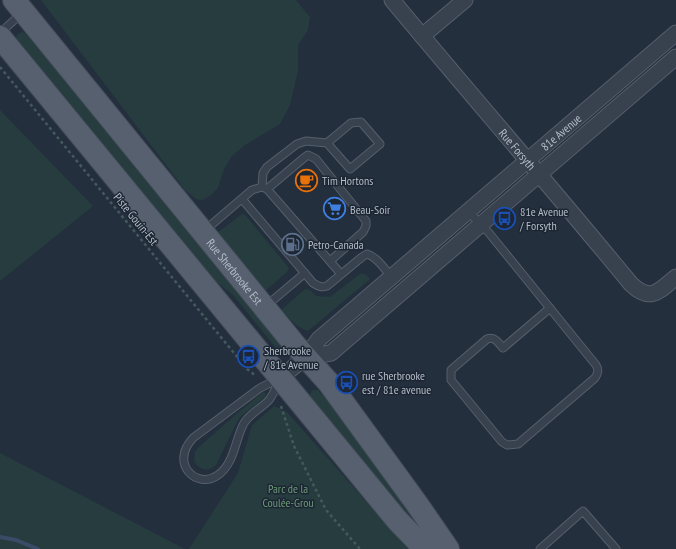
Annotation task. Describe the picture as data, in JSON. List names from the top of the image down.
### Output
{
  "streets": {
    "main road": ["Rue Sherbrooke Est"],
    "street": ["81e Avenue", "Rue Forsyth"],
    "path": ["Piste Gouin-Est"]
  },
  "crossings": [
    ["81e Avenue", "Rue Forsyth"],
    ["81e Avenue", "Piste Gouin-Est"],
    ["81e Avenue", "Rue Sherbrooke Est"]
  ],
  "parks": ["Parc de la Coulée-Grou"],
  "places": {
    "cafe": ["Tim Hortons"],
    "supermarket": ["Beau-Soir"],
    "bus stop": ["81e Avenue / Forsyth", "Sherbrooke / 81e Avenue", "rue Sherbrooke est / 81e avenue"],
    "fuel station": ["Petro-Canada"]
  }
}
